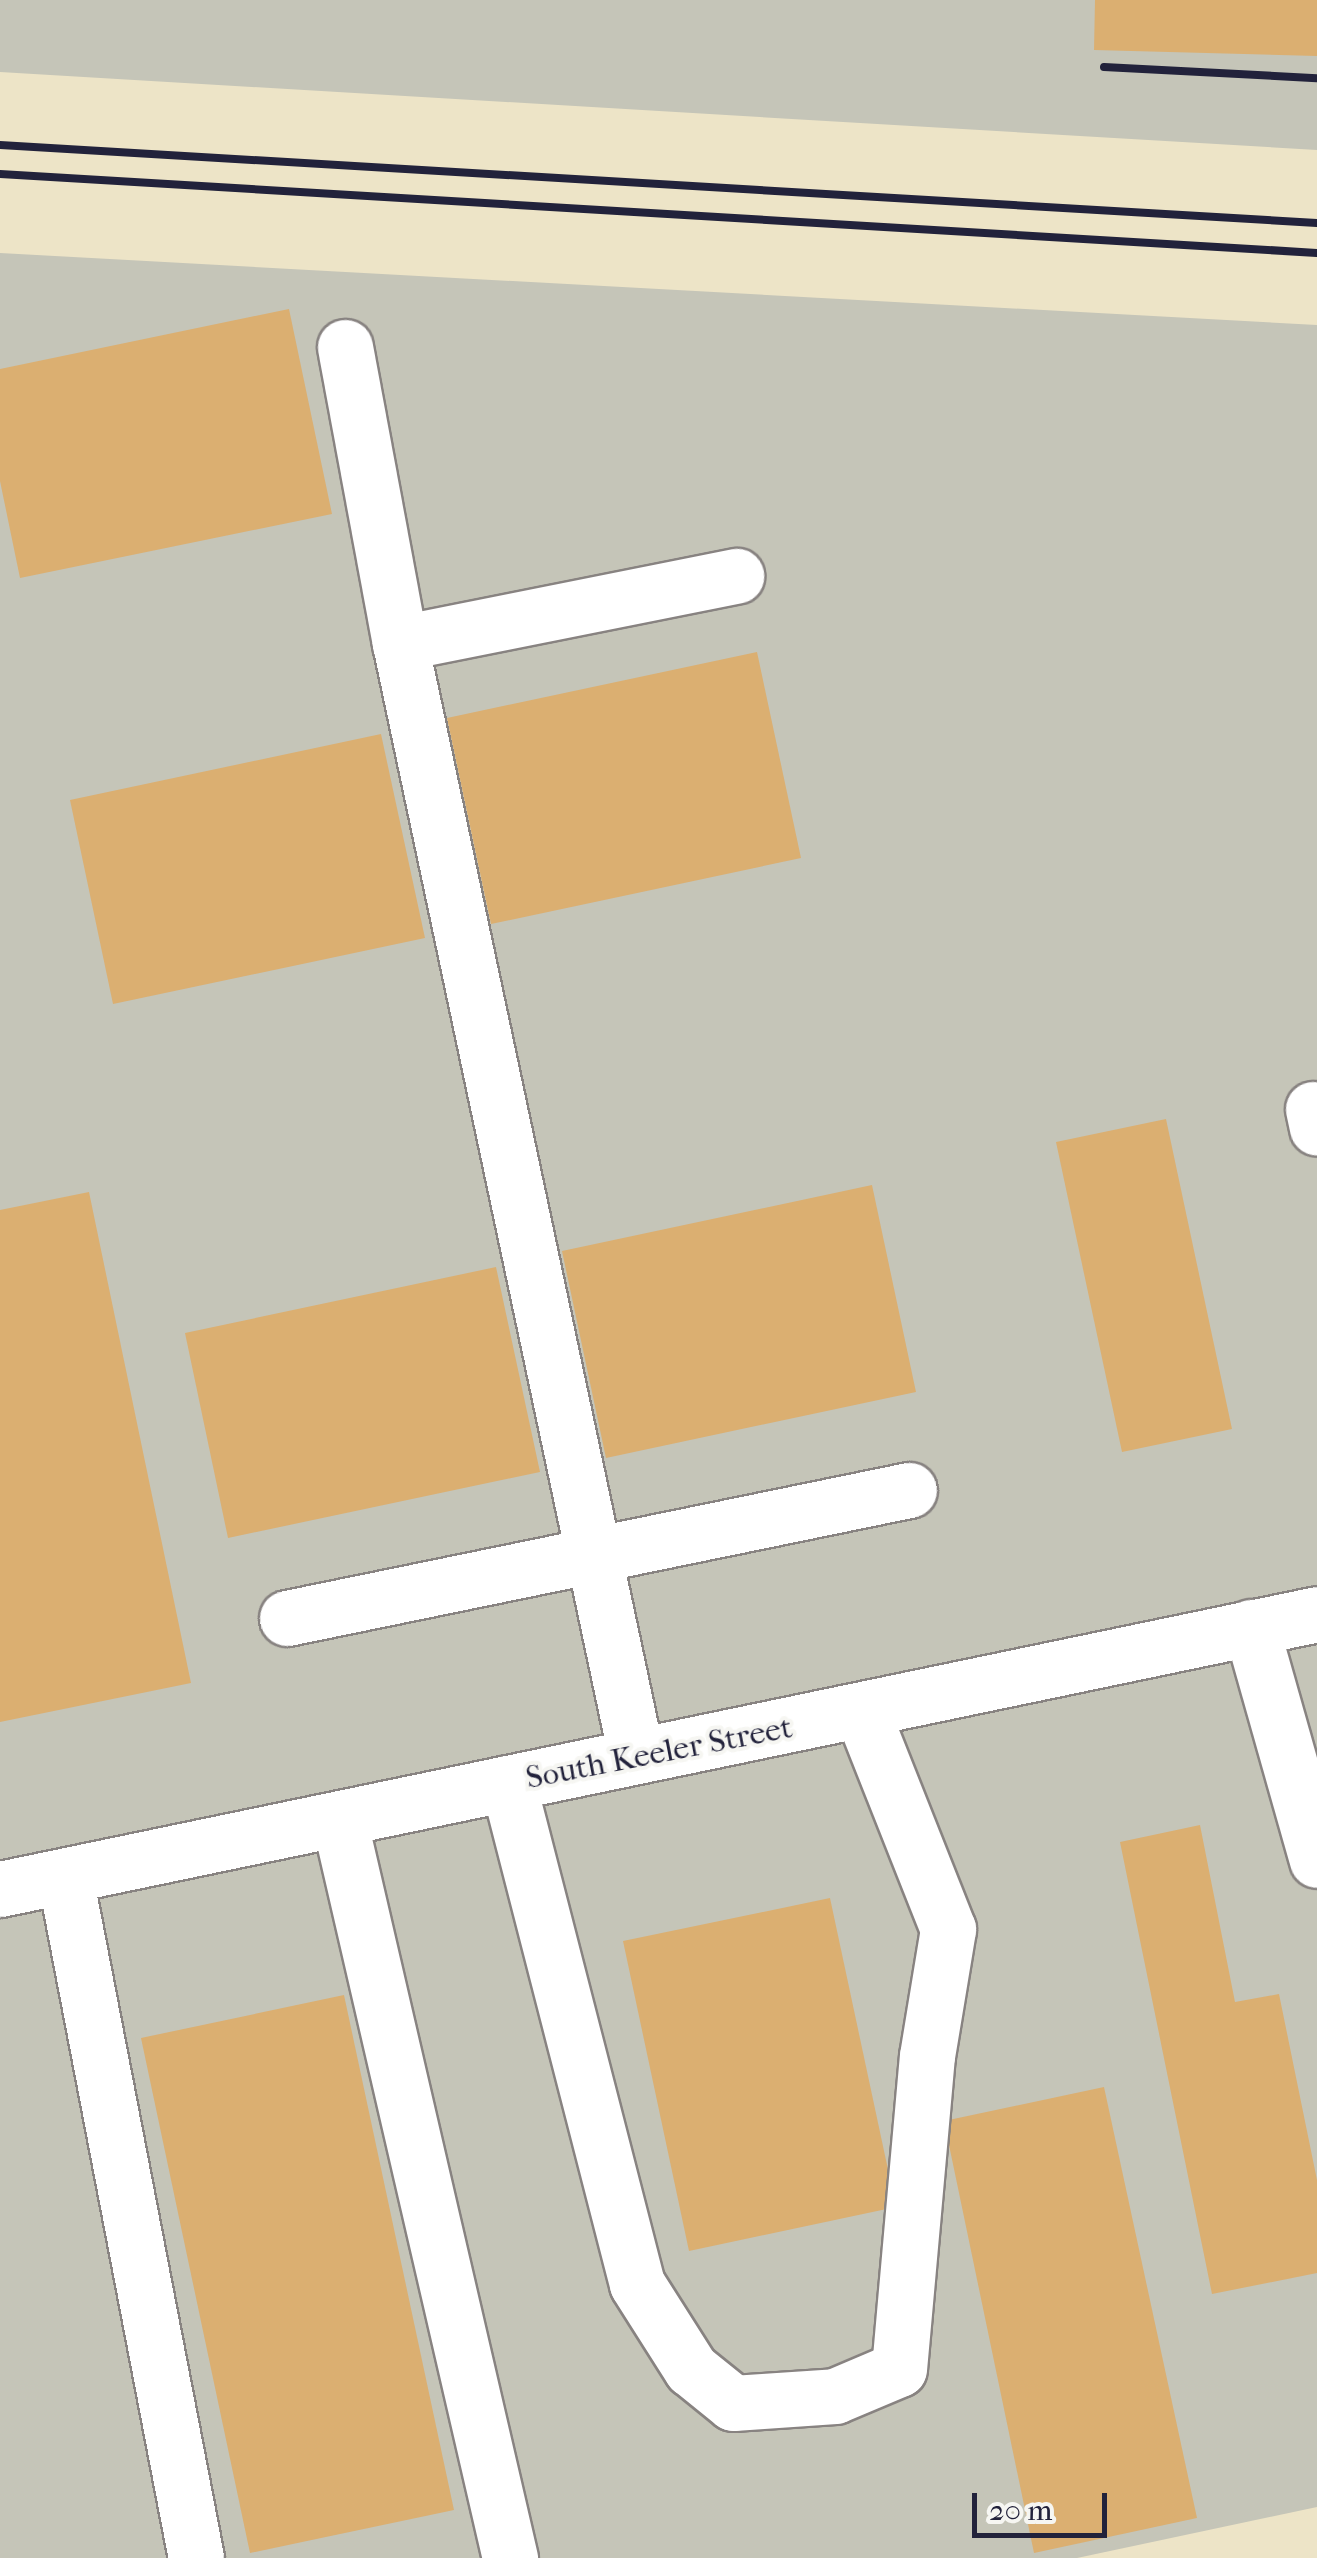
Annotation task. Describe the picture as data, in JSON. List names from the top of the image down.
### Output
{
  "streets": {
    "street": ["South Keeler Street"]
  },
  "scale_bar": "20 m"
}
